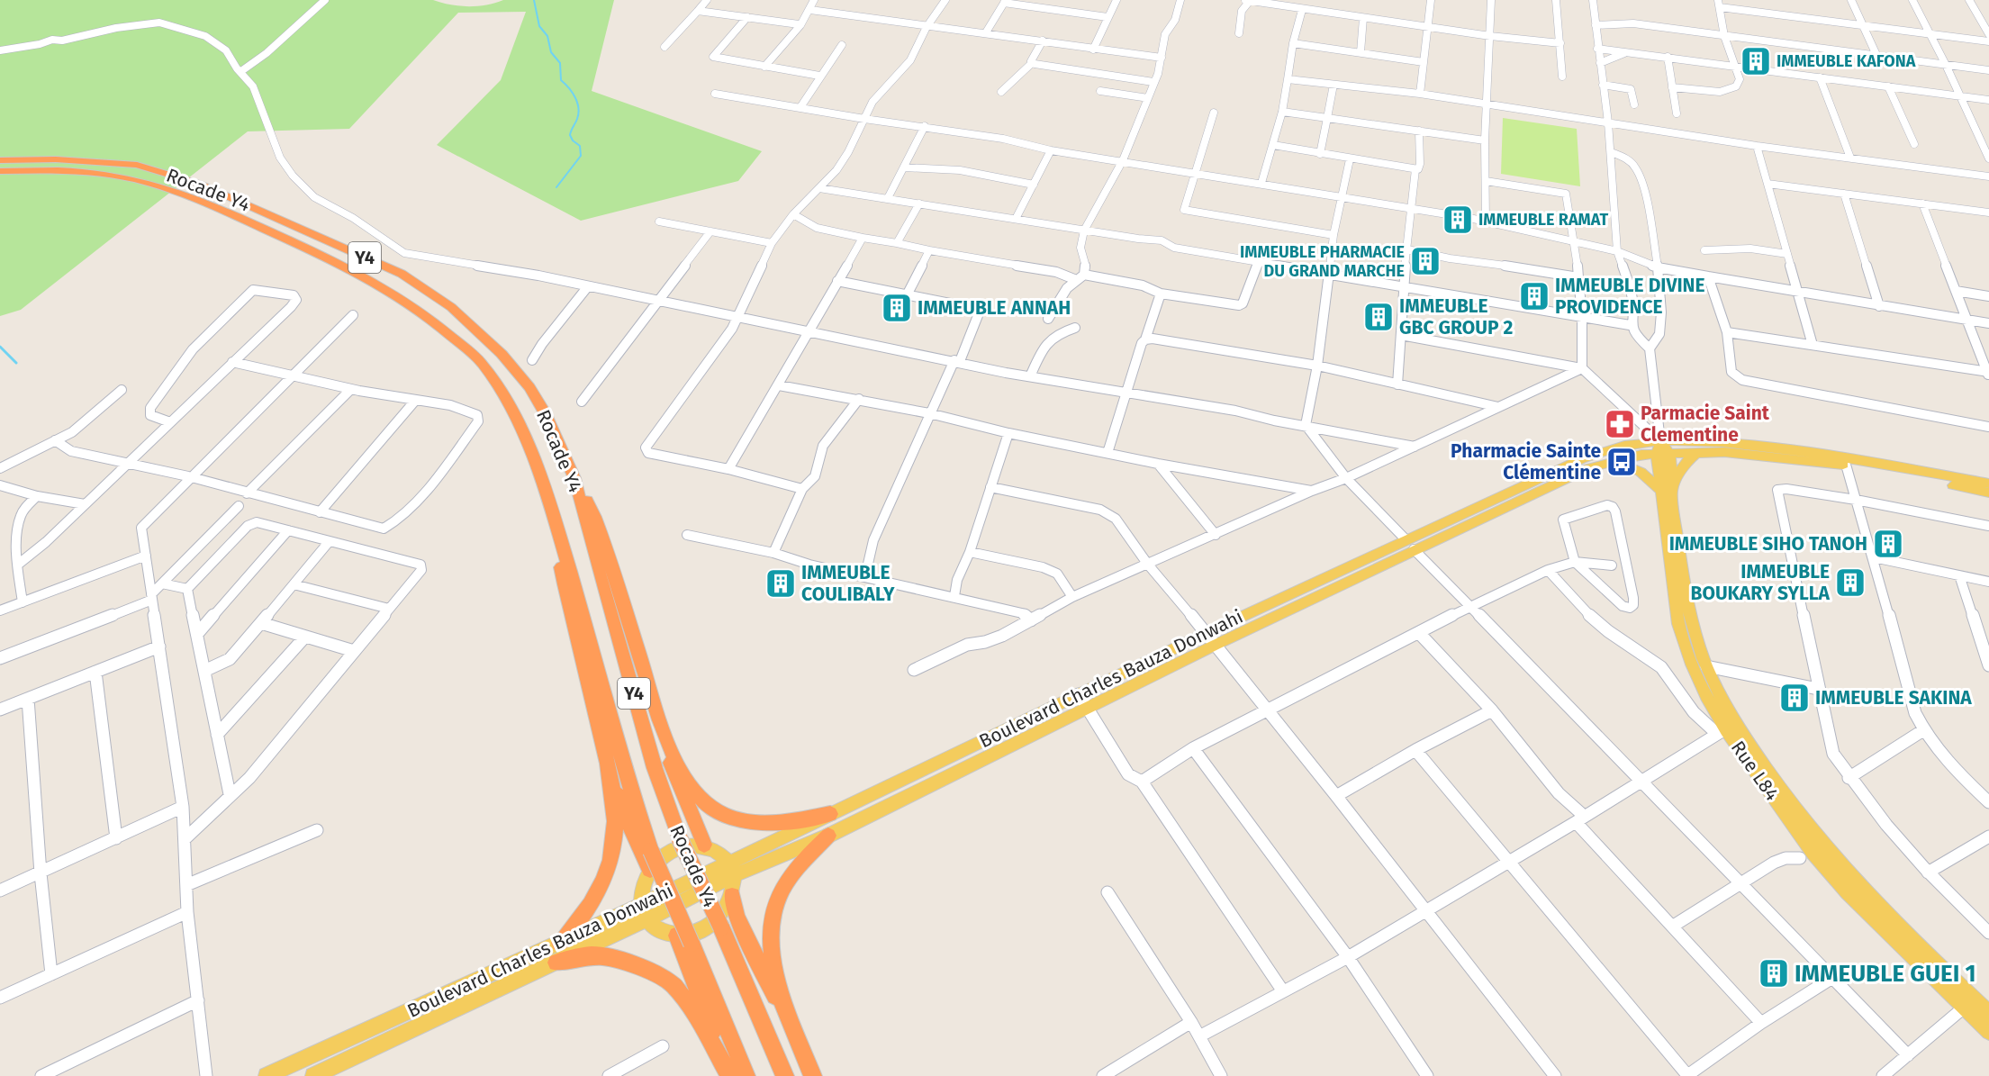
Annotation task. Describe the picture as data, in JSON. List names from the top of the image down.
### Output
{
  "streets": {
    "highway": ["Rocade Y4", "Y4"],
    "main road": ["Boulevard Charles Bauza Donwahi", "Rue L84"]
  },
  "crossings": [
    ["Boulevard Charles Bauza Donwahi", "Rue L84"]
  ],
  "places": {
    "building": [
      "IMMEUBLE KAFONA",
      "IMMEUBLE RAMAT",
      "IMMEUBLE PHARMACIE DU GRAND MARCHE",
      "IMMEUBLE DIVINE PROVIDENCE",
      "IMMEUBLE ANNAH",
      "IMMEUBLE GBC GROUP 2",
      "IMMEUBLE SIHO TANOH",
      "IMMEUBLE BOUKARY SYLLA",
      "IMMEUBLE COULIBALY",
      "IMMEUBLE SAKINA",
      "IMMEUBLE GUEI 1"
    ],
    "pharmacy": ["Parmacie Saint Clementine"],
    "bus stop": ["Pharmacie Sainte Clémentine"]
  }
}
